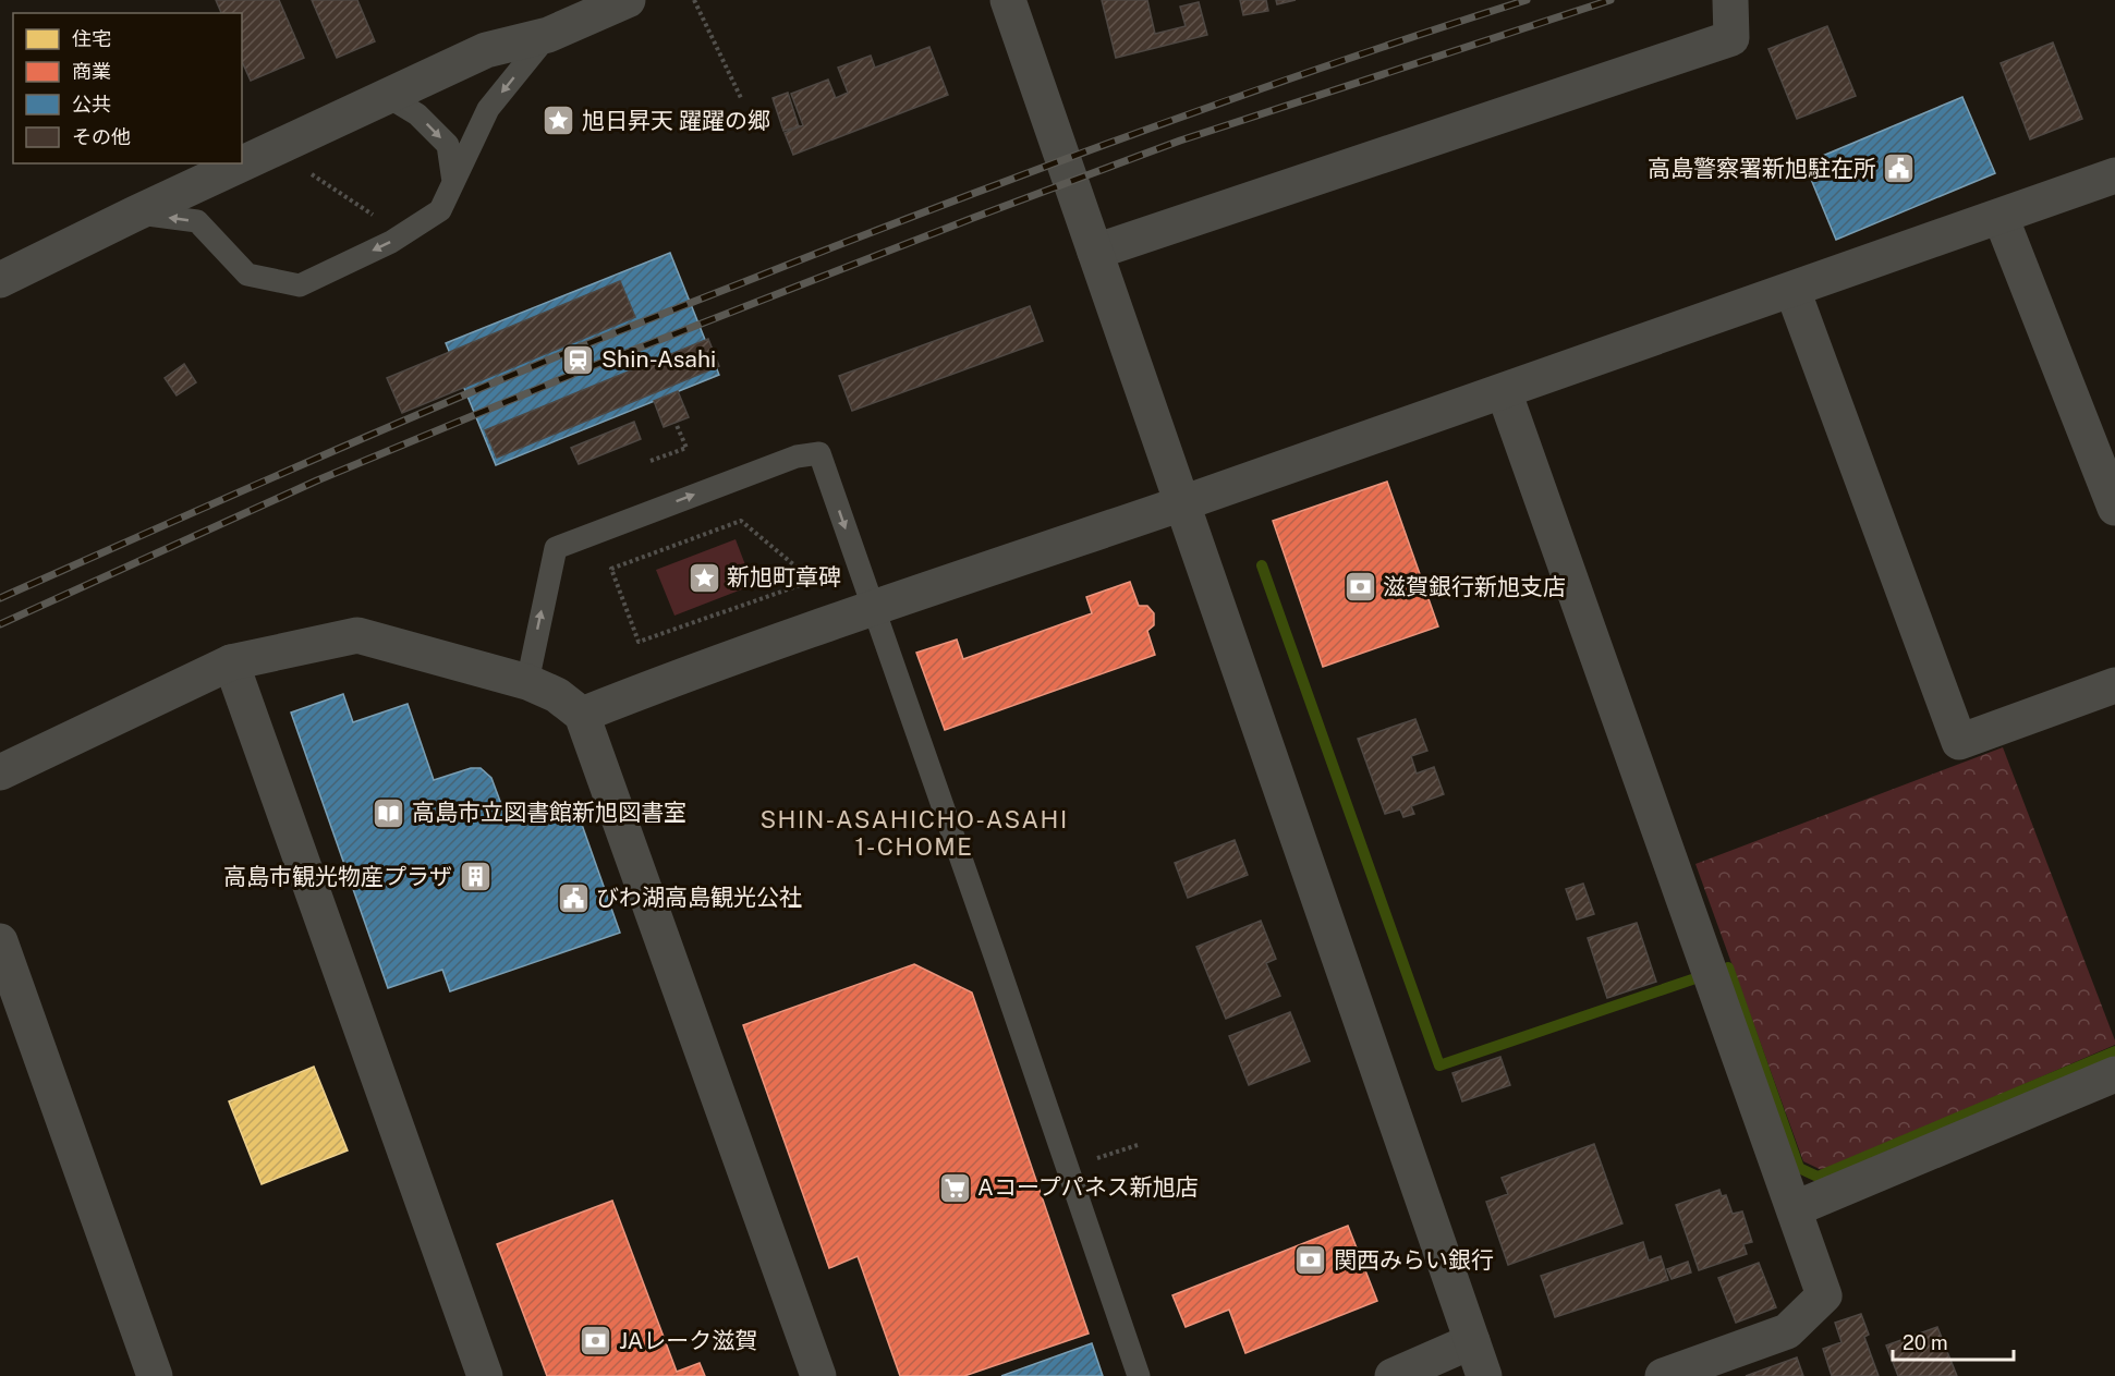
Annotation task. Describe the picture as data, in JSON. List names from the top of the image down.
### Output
{
  "districts": ["SHIN-ASAHICHO-ASAHI 1-CHOME"],
  "places": {
    "place": ["旭日昇天 躍躍の郷", "新旭町章碑"],
    "public building": ["高島警察署新旭駐在所", "びわ湖高島観光公社"],
    "station": ["Shin-Asahi"],
    "bank": ["滋賀銀行新旭支店", "関西みらい銀行", "JAレーク滋賀"],
    "library": ["高島市立図書館新旭図書室"],
    "building": ["高島市観光物産プラザ"],
    "supermarket": ["Aコープパネス新旭店"]
  },
  "legend": [
    "住宅",
    "商業",
    "公共",
    "その他"
  ],
  "scale_bar": "20 m"
}
